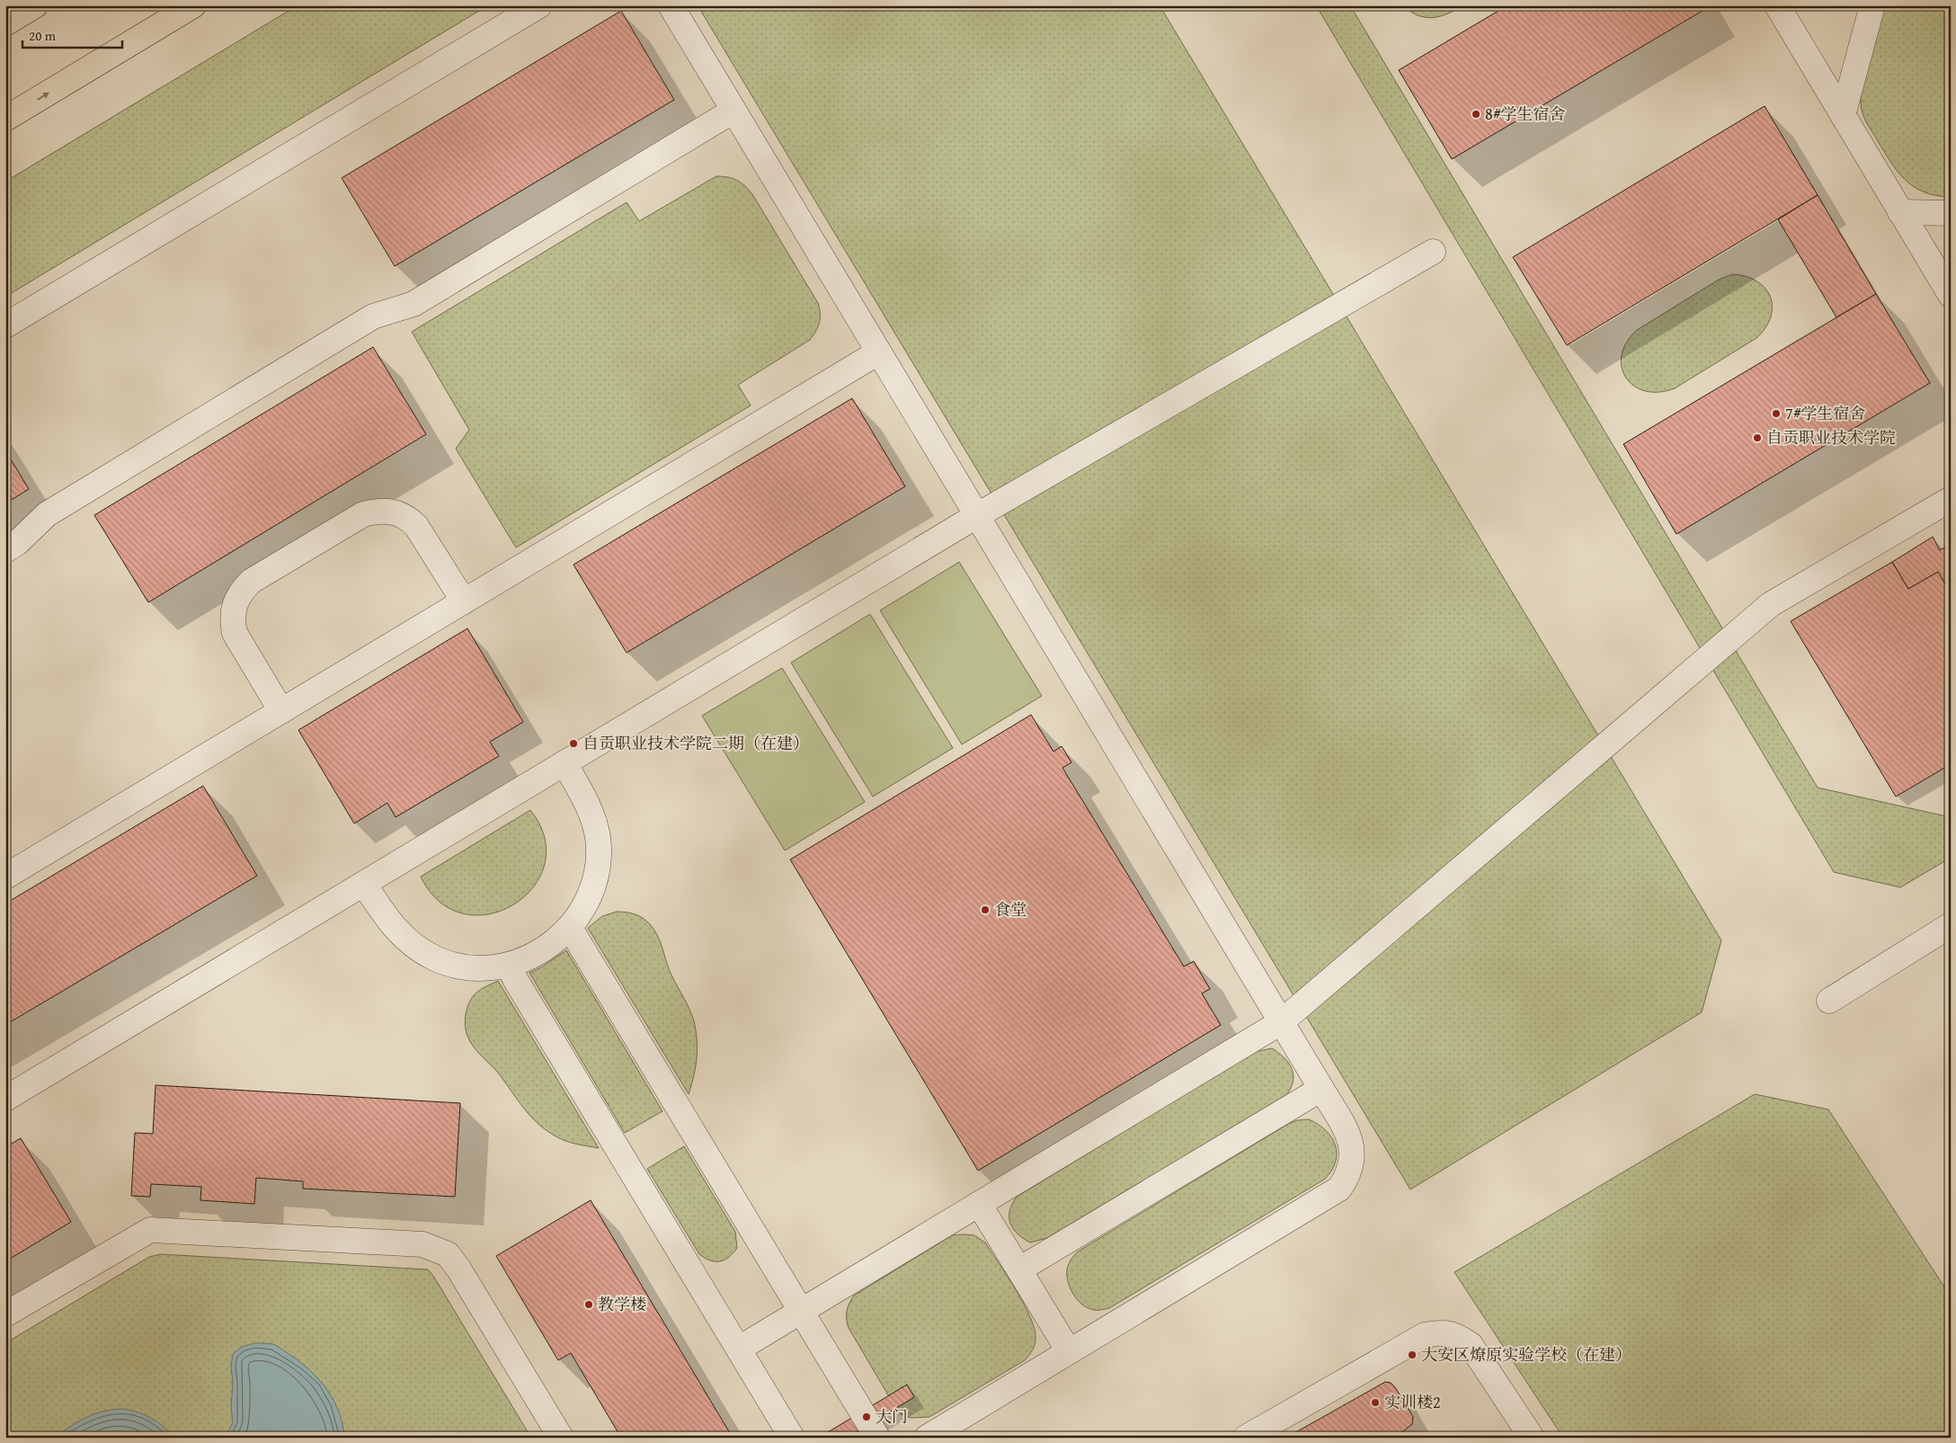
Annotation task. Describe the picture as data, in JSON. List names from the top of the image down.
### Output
{
  "places": [
    "8#学生宿舍",
    "7#学生宿舍",
    "自贡职业技术学院",
    "自贡职业技术学院二期（在建）",
    "食堂",
    "教学楼",
    "大安区燎原实验学校（在建）",
    "实训楼2",
    "大门"
  ],
  "scale_bar": "20 m"
}
